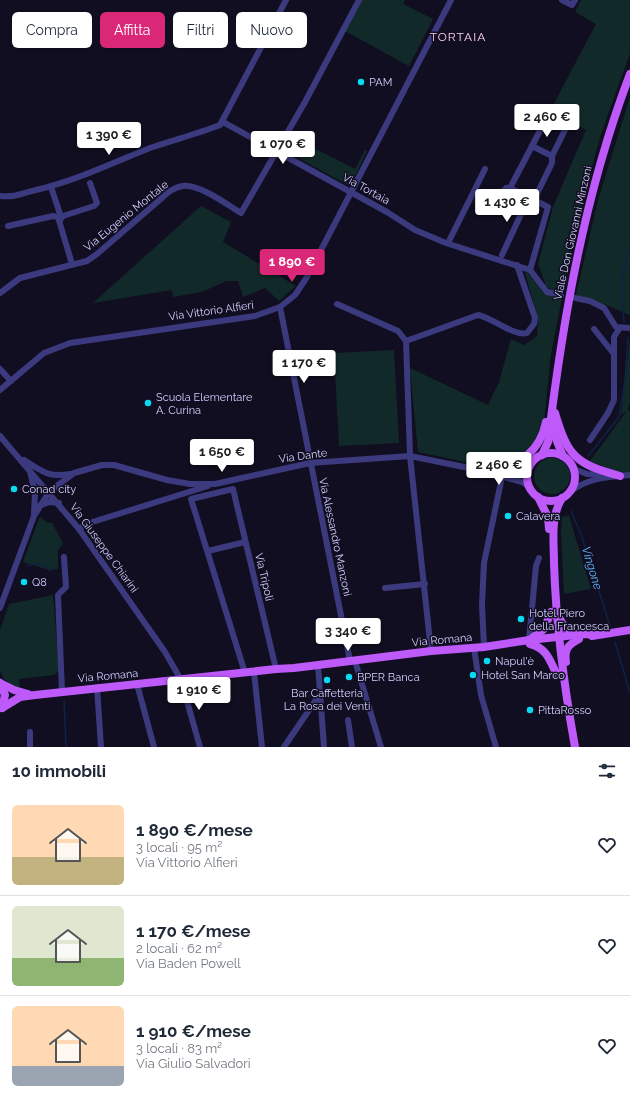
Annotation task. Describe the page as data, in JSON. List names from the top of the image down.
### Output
{
  "streets": {
    "main road": ["Viale Don Giovanni Minzoni", "Via Romana"],
    "street": [
      "Via Tortaia",
      "Via Eugenio Montale",
      "Via Vittorio Alfieri",
      "Via Dante",
      "Via Alessandro Manzoni",
      "Via Giuseppe Chiarini",
      "Via Tripoli"
    ]
  },
  "crossings": [
    ["Via Tortaia", "Via Eugenio Montale"],
    ["Via Tortaia", "Via Vittorio Alfieri"],
    ["Viale Don Giovanni Minzoni", "Via Dante"],
    ["Via Vittorio Alfieri", "Via Alessandro Manzoni"],
    ["Via Dante", "Via Alessandro Manzoni"],
    ["Via Dante", "Via Giuseppe Chiarini"],
    ["Via Alessandro Manzoni", "Via Romana"],
    ["Via Giuseppe Chiarini", "Via Romana"],
    ["Via Tripoli", "Via Romana"]
  ],
  "districts": ["TORTAIA"],
  "water": ["Vingone"],
  "places": [
    "PAM",
    "Scuola Elementare A. Curina",
    "Conad city",
    "Calavera",
    "Q8",
    "Hotel Piero della Francesca",
    "Napul'è",
    "Hotel San Marco",
    "BPER Banca",
    "Bar Caffetteria La Rosa dei Venti",
    "PittaRosso"
  ],
  "page": {
    "chip": [
      "Compra",
      "Affitta",
      "Filtri",
      "Nuovo"
    ],
    "price": [
      "2 460 €",
      "1 390 €",
      "1 070 €",
      "1 430 €",
      "1 890 €",
      "1 170 €",
      "1 650 €",
      "2 460 €",
      "3 340 €",
      "1 910 €"
    ],
    "heading": "10 immobili",
    "list": [
      {
        "name": "1 890 €/mese",
        "note": "3 locali · 95 m² · Via Vittorio Alfieri"
      },
      {
        "name": "1 170 €/mese",
        "note": "2 locali · 62 m² · Via Baden Powell"
      },
      {
        "name": "1 910 €/mese",
        "note": "3 locali · 83 m² · Via Giulio Salvadori"
      }
    ]
  }
}
